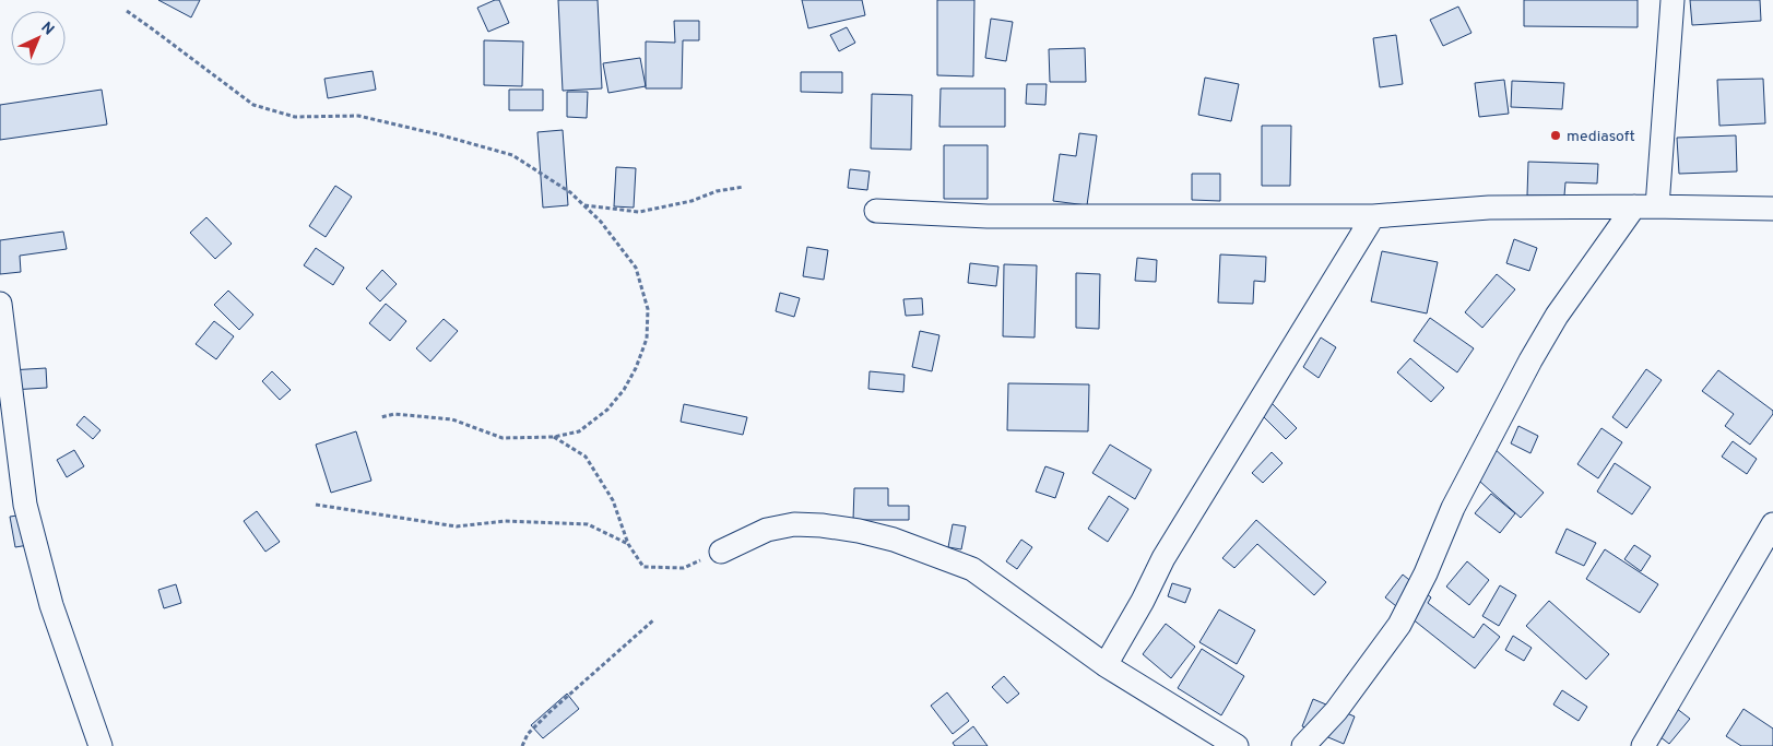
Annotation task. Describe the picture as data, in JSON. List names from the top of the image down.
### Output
{
  "places": ["mediasoft"],
  "north": "top right"
}
